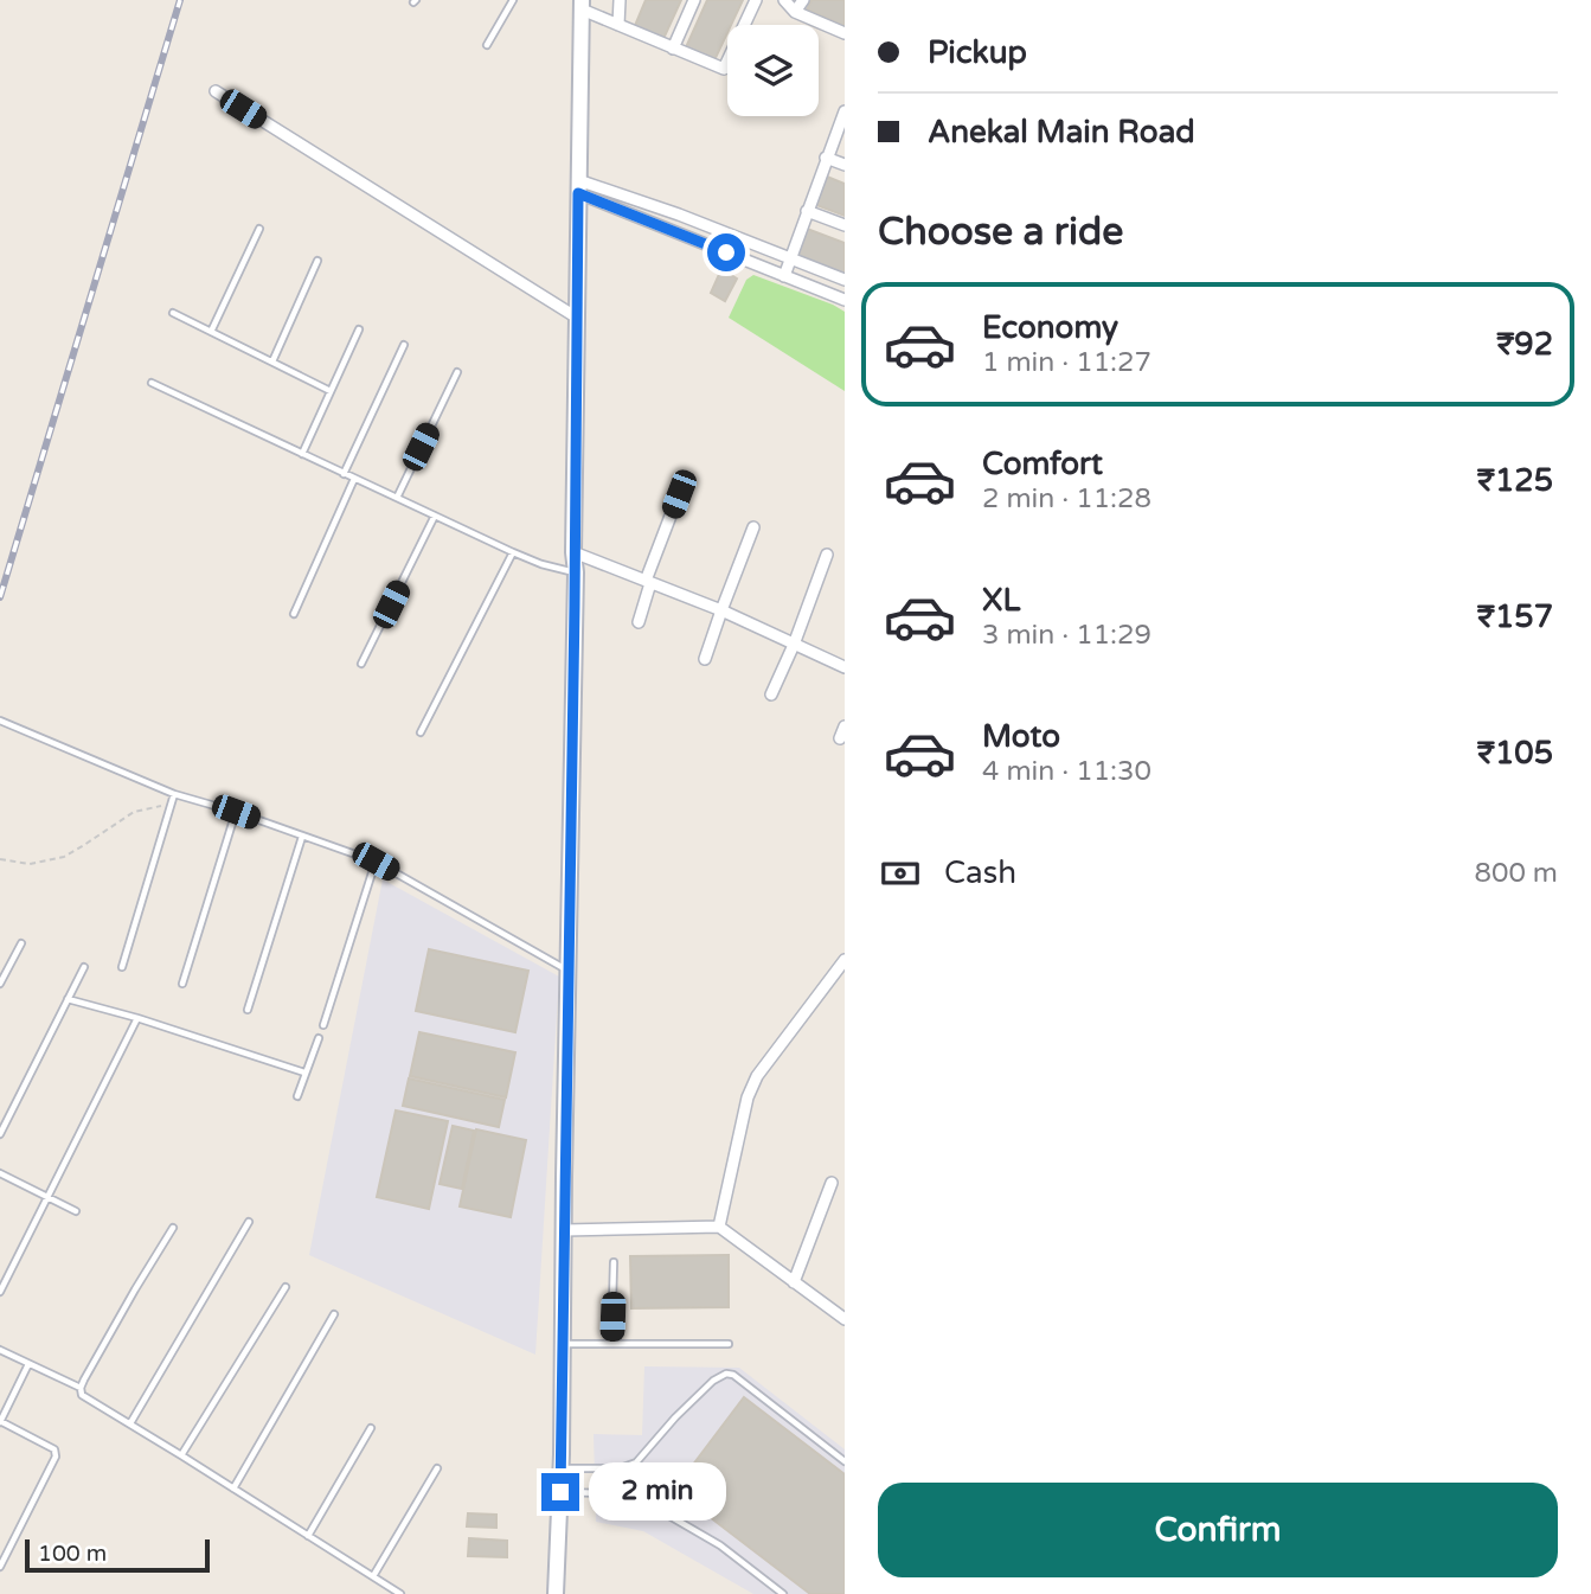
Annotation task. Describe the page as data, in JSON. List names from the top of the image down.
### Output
{
  "scale_bar": "100 m",
  "page": {
    "banner": ["Pickup", "Anekal Main Road"],
    "heading": "Choose a ride",
    "list": [
      {
        "name": "Economy",
        "note": "1 min · 11:27",
        "value": "₹92"
      },
      {
        "name": "Comfort",
        "note": "2 min · 11:28",
        "value": "₹125"
      },
      {
        "name": "XL",
        "note": "3 min · 11:29",
        "value": "₹157"
      },
      {
        "name": "Moto",
        "note": "4 min · 11:30",
        "value": "₹105"
      }
    ],
    "pay": ["Cash", "800 m"],
    "bubble": "2 min",
    "buttons": "Confirm",
    "scale": "100 m"
  }
}
